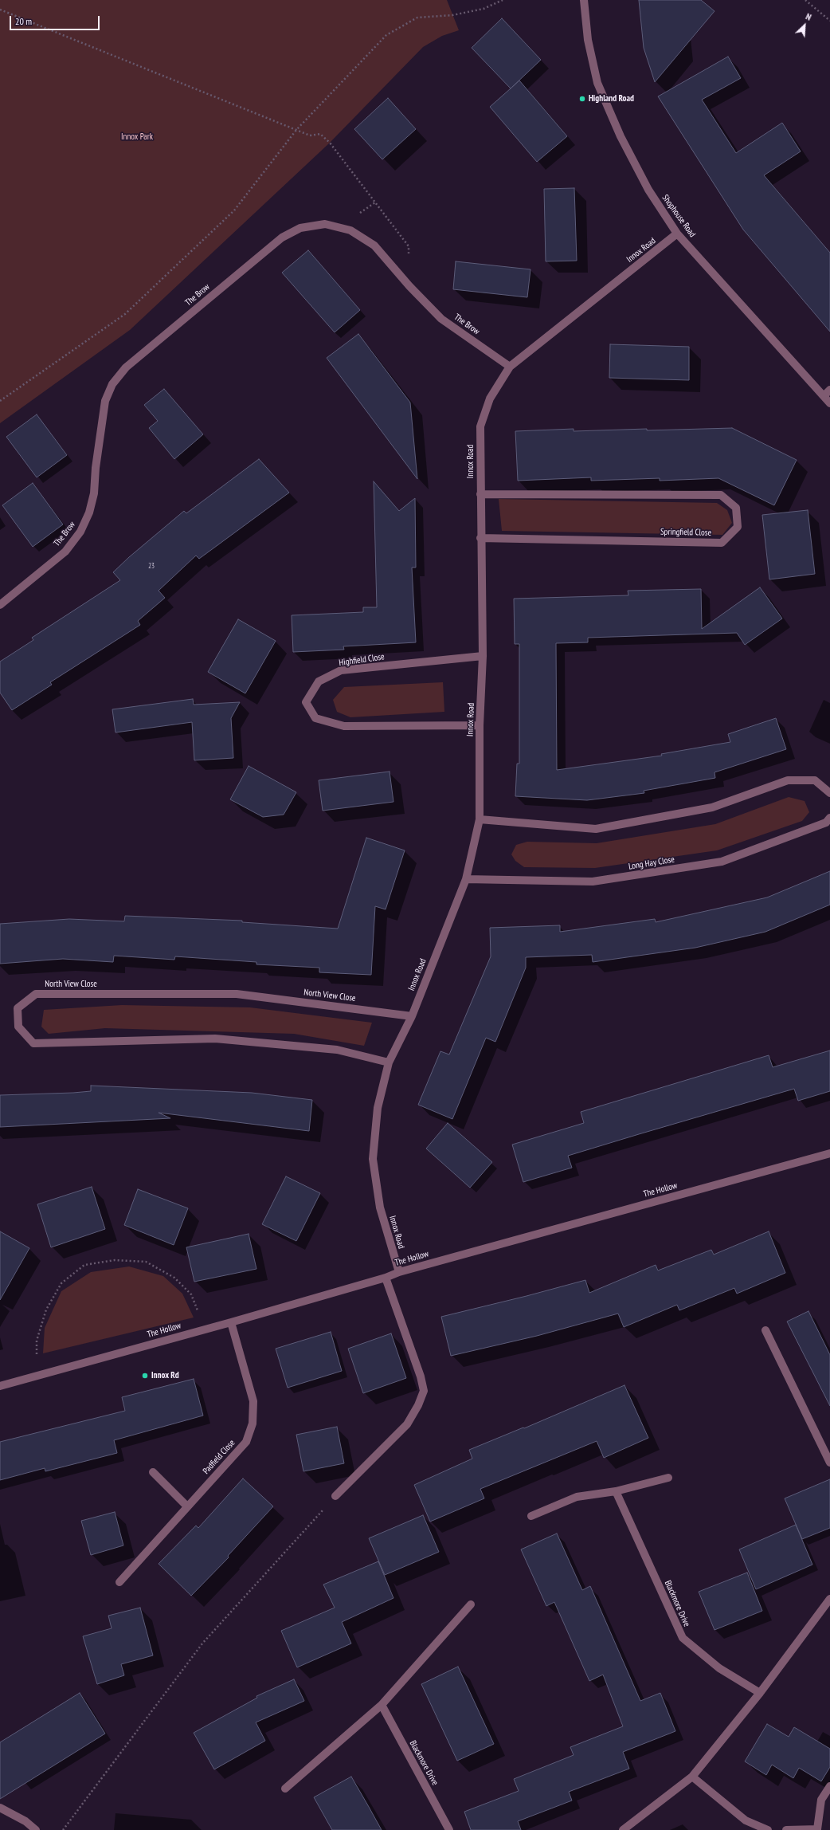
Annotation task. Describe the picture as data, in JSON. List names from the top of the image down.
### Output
{
  "streets": {
    "street": [
      "Shophouse Road",
      "Innox Road",
      "The Brow",
      "Springfield Close",
      "Highfield Close",
      "Long Hay Close",
      "North View Close",
      "The Hollow",
      "Padfield Close",
      "Blackmore Drive"
    ]
  },
  "crossings": [
    ["Shophouse Road", "Innox Road"],
    ["Innox Road", "The Brow"],
    ["Innox Road", "Springfield Close"],
    ["Innox Road", "Highfield Close"],
    ["Innox Road", "Long Hay Close"],
    ["Innox Road", "North View Close"],
    ["Innox Road", "The Hollow"],
    ["The Hollow", "Padfield Close"]
  ],
  "parks": ["Innox Park"],
  "places": ["Highland Road", "Innox Rd"],
  "house_numbers": ["23"],
  "scale_bar": "20 m",
  "north": "top right"
}
